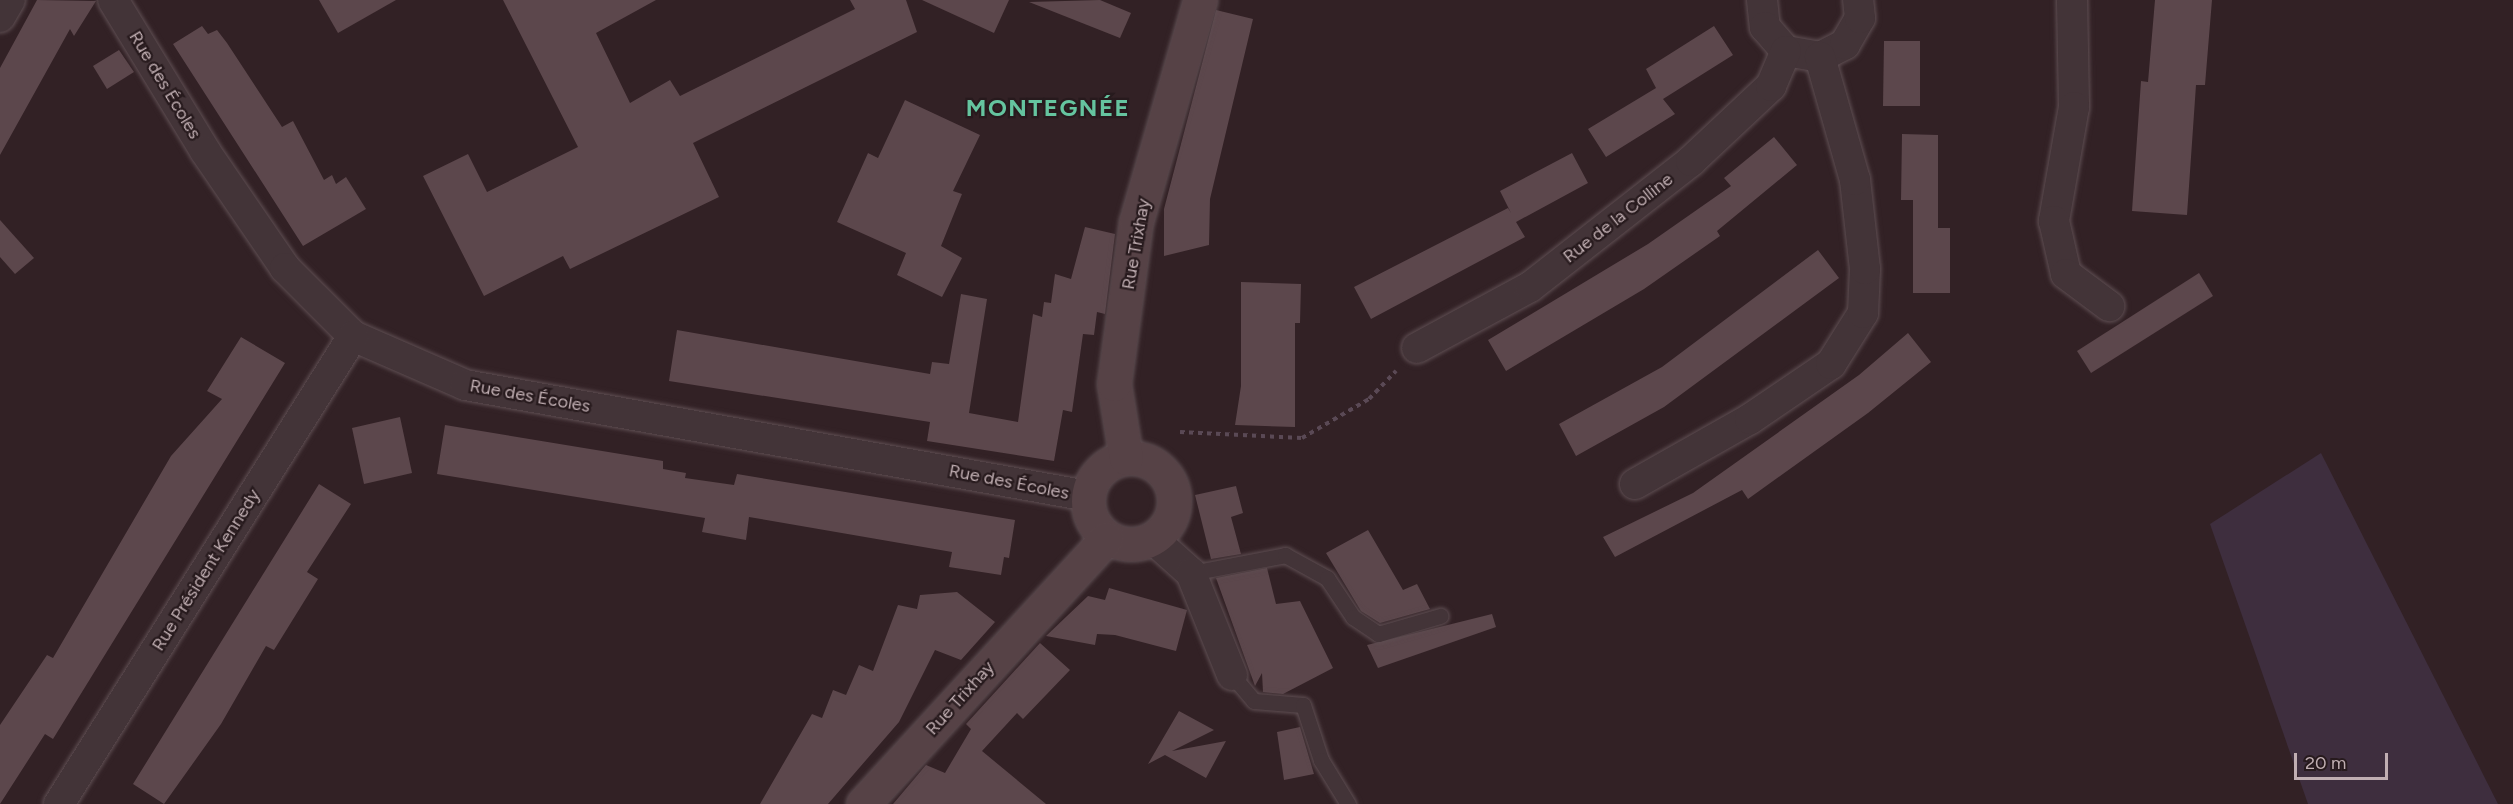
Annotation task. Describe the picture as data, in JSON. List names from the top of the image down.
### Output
{
  "streets": {
    "street": [
      "Rue des Écoles",
      "Rue de la Colline",
      "Rue Trixhay",
      "Rue Président Kennedy"
    ]
  },
  "crossings": [
    ["Rue des Écoles", "Rue Trixhay"],
    ["Rue des Écoles", "Rue Président Kennedy"]
  ],
  "districts": ["MONTEGNÉE"],
  "scale_bar": "20 m"
}
